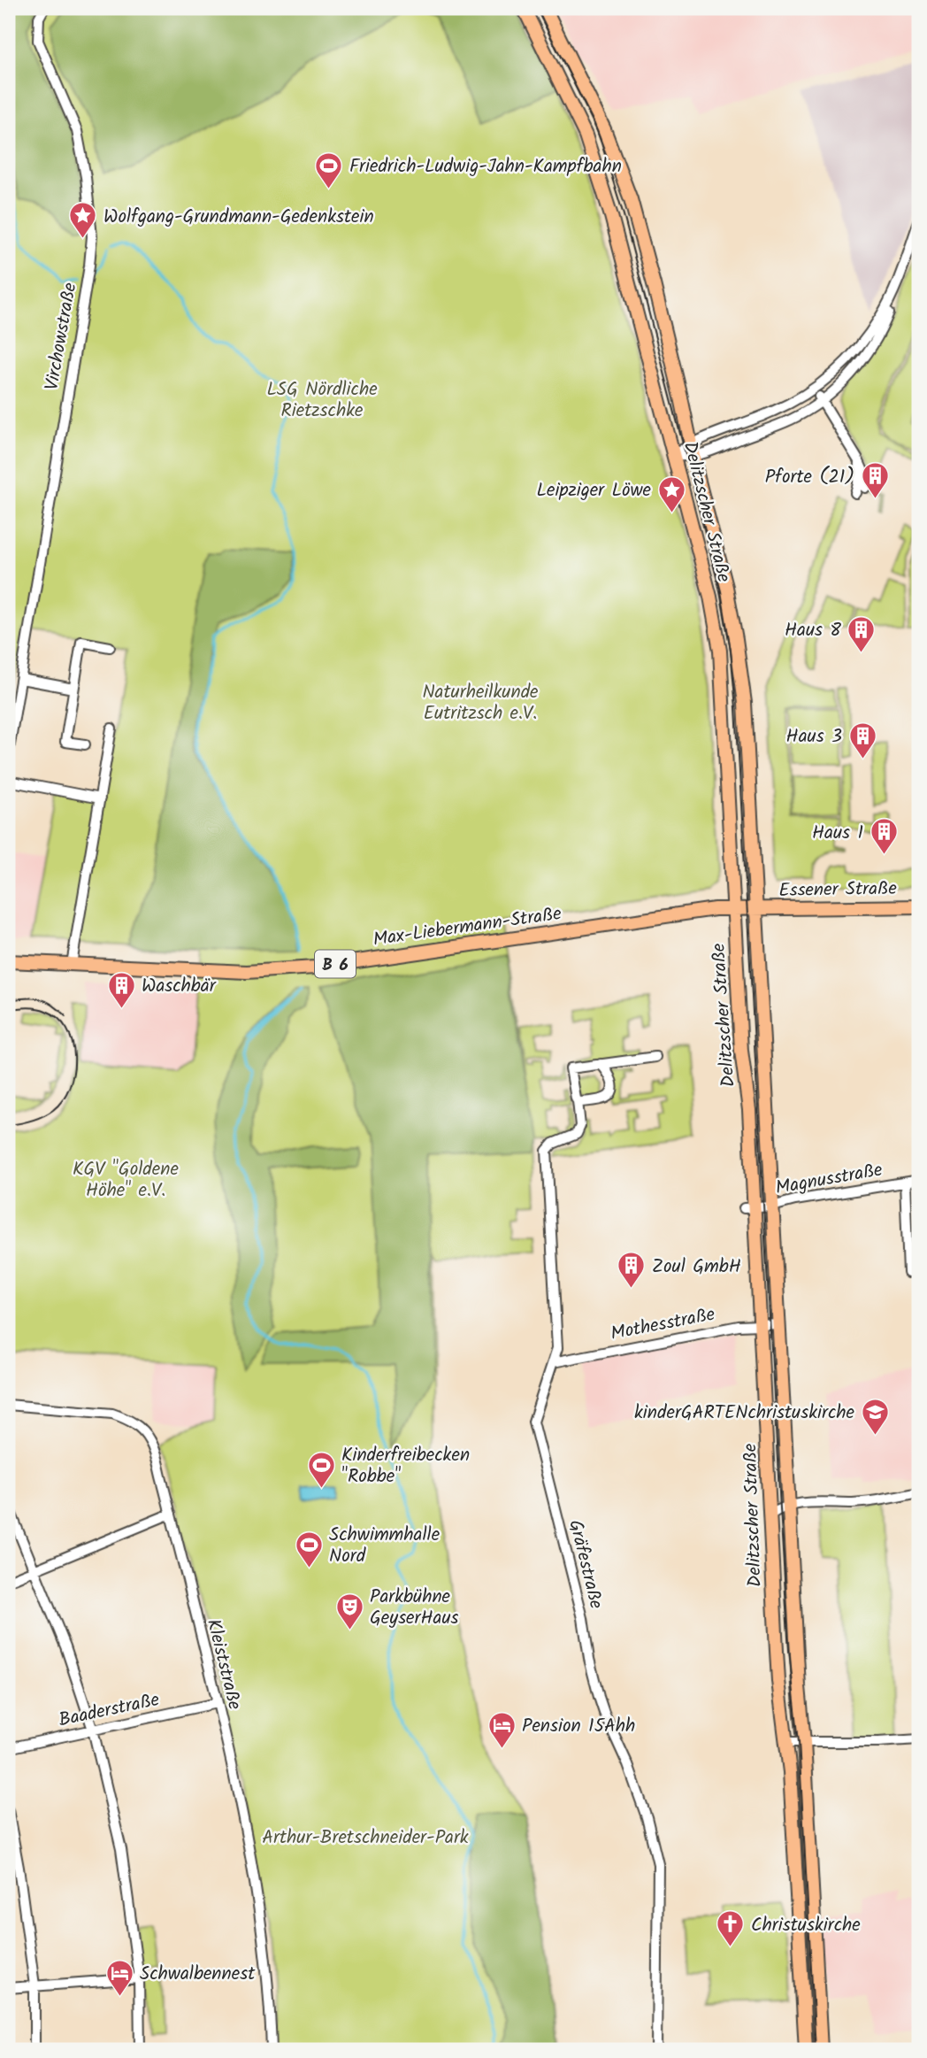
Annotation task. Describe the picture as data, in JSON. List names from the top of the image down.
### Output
{
  "streets": {
    "main road": [
      "Delitzscher Straße",
      "Essener Straße",
      "Max-Liebermann-Straße",
      "B 6"
    ],
    "street": [
      "Virchowstraße",
      "Magnusstraße",
      "Mothesstraße",
      "Gräfestraße",
      "Kleiststraße",
      "Baaderstraße"
    ]
  },
  "crossings": [
    ["Delitzscher Straße", "Essener Straße"],
    ["Delitzscher Straße", "Max-Liebermann-Straße"],
    ["Delitzscher Straße", "Magnusstraße"],
    ["Delitzscher Straße", "Mothesstraße"],
    ["Essener Straße", "Max-Liebermann-Straße"],
    ["Mothesstraße", "Gräfestraße"],
    ["Kleiststraße", "Baaderstraße"]
  ],
  "parks": [
    "LSG Nördliche Rietzschke",
    "Naturheilkunde Eutritzsch e.V.",
    "KGV \"Goldene Höhe\" e.V.",
    "Arthur-Bretschneider-Park"
  ],
  "places": {
    "sports": ["Friedrich-Ludwig-Jahn-Kampfbahn", "Kinderfreibecken \"Robbe\"", "Schwimmhalle Nord"],
    "place": ["Wolfgang-Grundmann-Gedenkstein", "Leipziger Löwe"],
    "building": [
      "Pforte (21)",
      "Haus 8",
      "Haus 3",
      "Haus 1",
      "Waschbär",
      "Zoul GmbH"
    ],
    "school or university": ["kinderGARTENchristuskirche"],
    "theatre": ["Parkbühne GeyserHaus"],
    "hotel": ["Pension 15Ahh", "Schwalbennest"],
    "church": ["Christuskirche"]
  }
}
